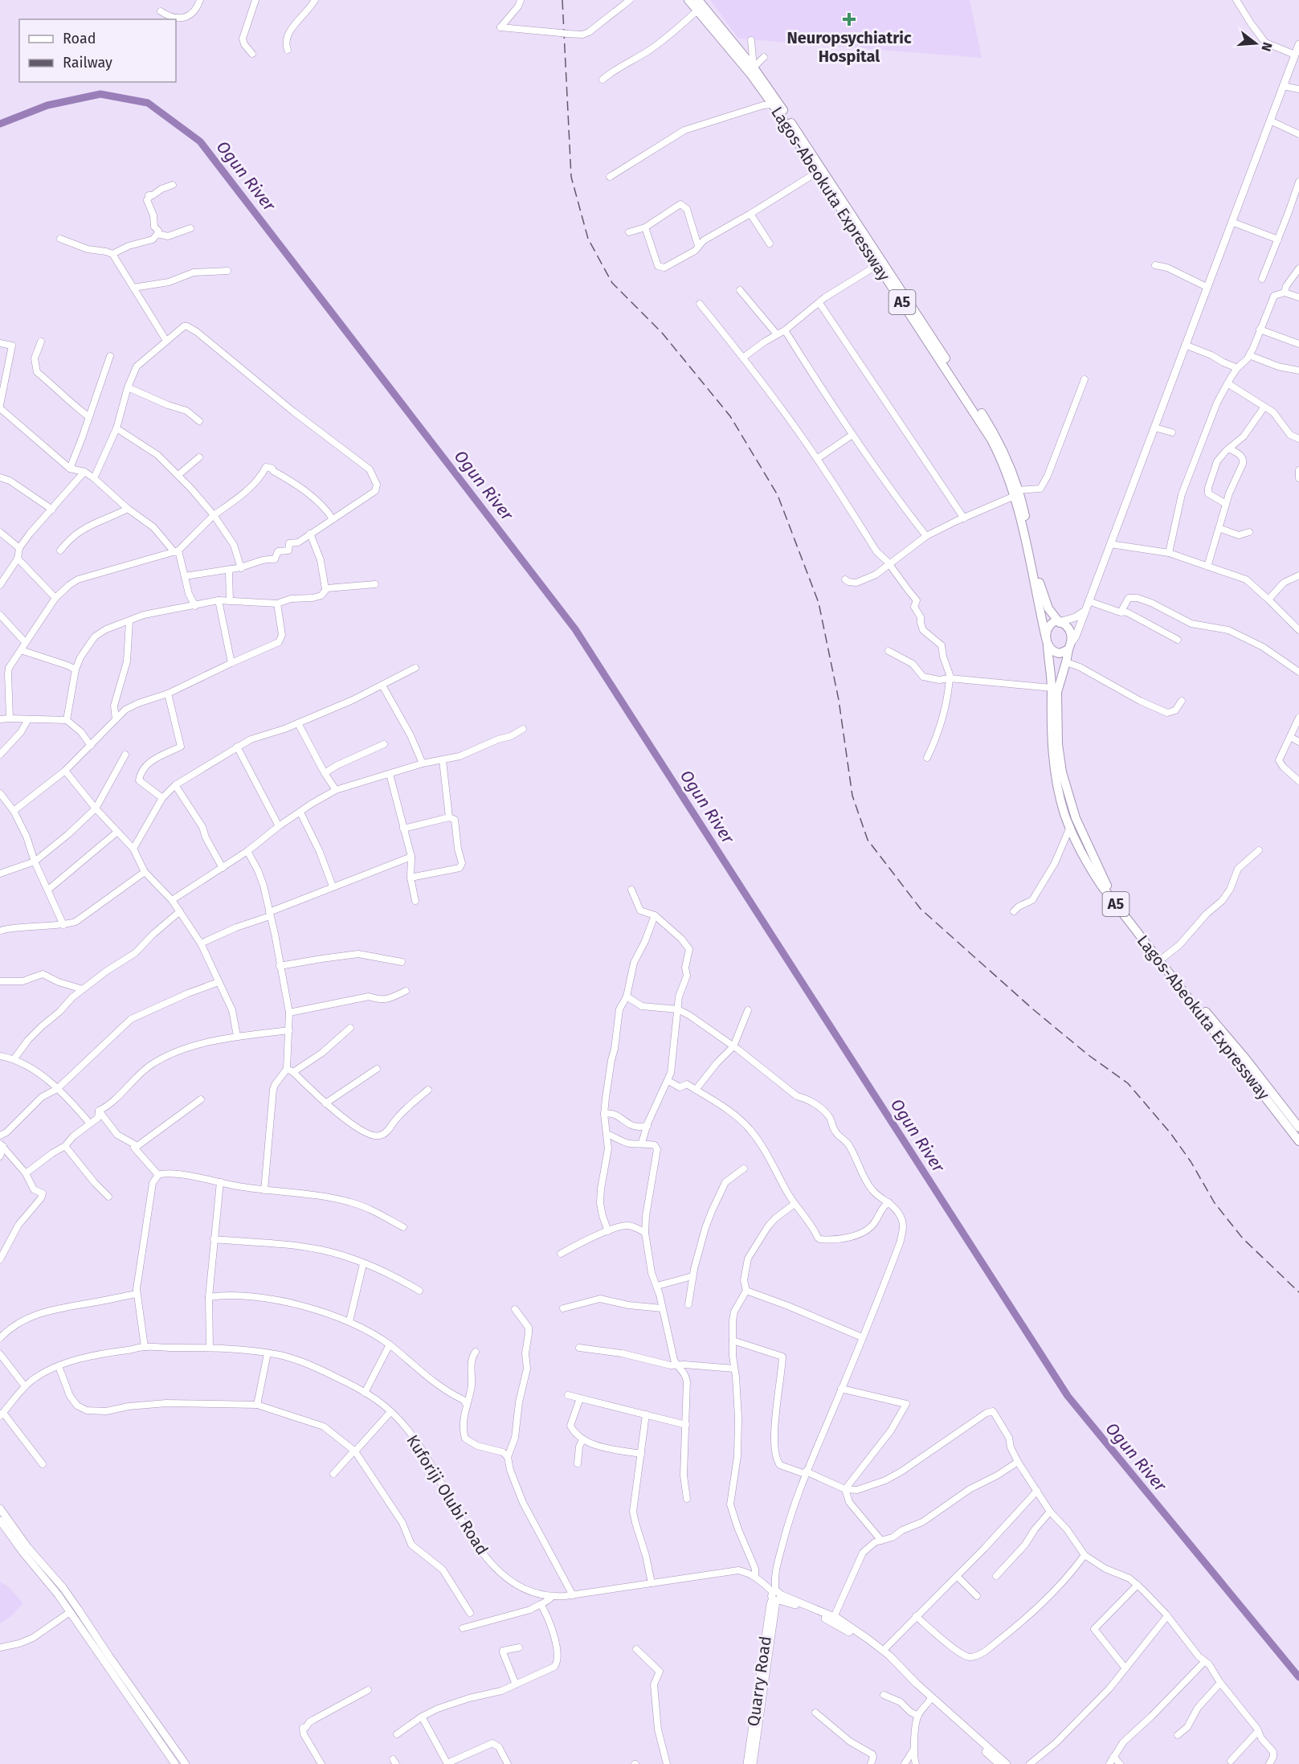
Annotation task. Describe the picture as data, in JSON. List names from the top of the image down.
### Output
{
  "streets": {
    "highway": ["Lagos-Abeokuta Expressway", "A5"],
    "main road": ["Quarry Road"],
    "street": ["Kuforiji Olubi Road"]
  },
  "crossings": [
    ["Lagos-Abeokuta Expressway", "A5"],
    ["Kuforiji Olubi Road", "Quarry Road"]
  ],
  "water": ["Ogun River"],
  "places": {
    "health": ["Neuropsychiatric Hospital"]
  },
  "legend": ["Road", "Railway"],
  "north": "right"
}
